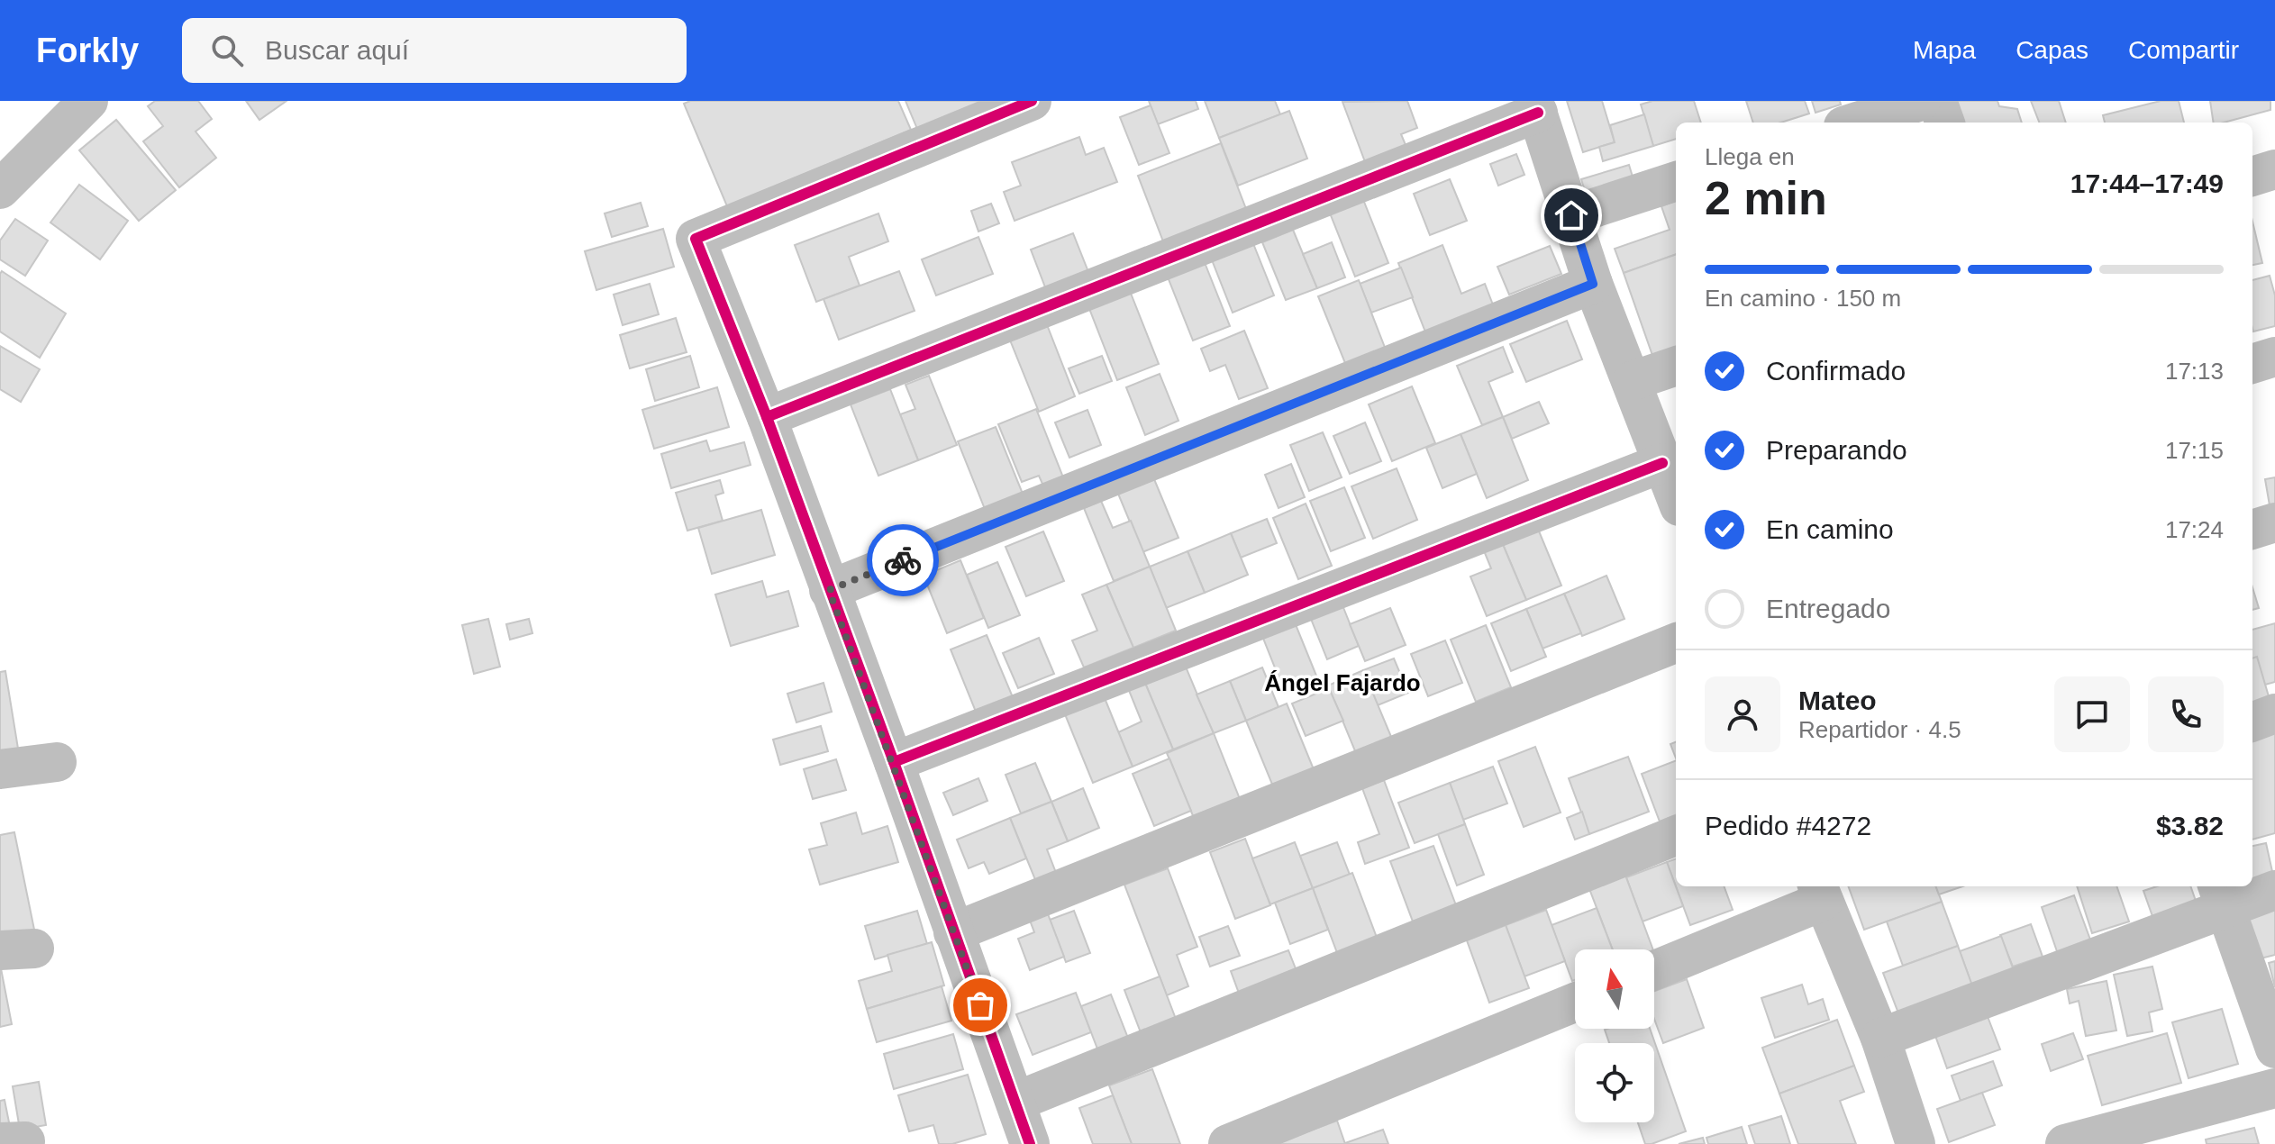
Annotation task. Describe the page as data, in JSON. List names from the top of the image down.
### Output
{
  "districts": ["Ángel Fajardo"],
  "north": "top",
  "page": {
    "header": "Forkly",
    "search": "Buscar aquí",
    "nav": ["Mapa", "Capas", "Compartir"],
    "heading": ["2 min", "Llega en", "17:44–17:49"],
    "panel": [
      "Mateo",
      "Repartidor · 4.5",
      "Pedido #4272",
      "$3.82"
    ],
    "bar": "En camino · 150 m",
    "list": [
      ["Confirmado", "17:13"],
      ["Preparando", "17:15"],
      ["En camino", "17:24"],
      "Entregado"
    ]
  }
}
